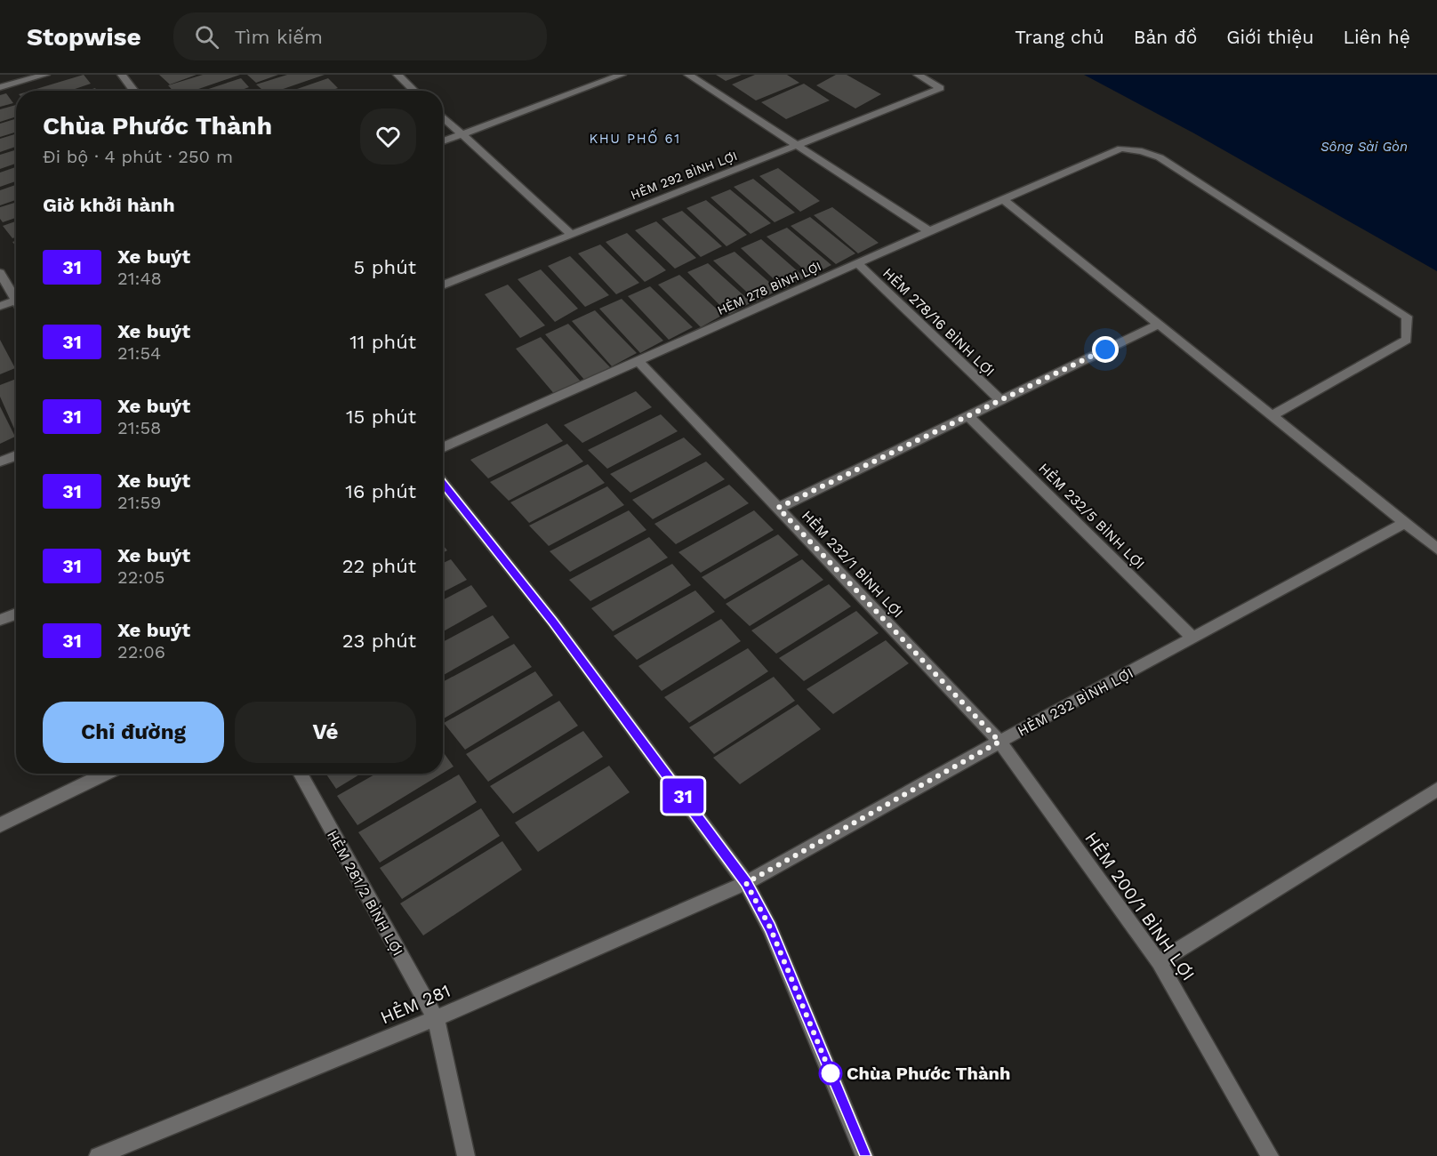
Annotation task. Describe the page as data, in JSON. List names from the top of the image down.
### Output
{
  "streets": {
    "street": [
      "HẺM 292 BÌNH LỢI",
      "HẺM 278 BÌNH LỢI",
      "HẺM 278/16 BÌNH LỢI",
      "HẺM 232/5 BÌNH LỢI",
      "HẺM 232/1 BÌNH LỢI",
      "HẺM 232 BÌNH LỢI",
      "HẺM 281/2 BÌNH LỢI",
      "HẺM 200/1 BÌNH LỢI",
      "HẺM 281"
    ]
  },
  "crossings": [
    ["HẺM 278 BÌNH LỢI", "HẺM 278/16 BÌNH LỢI"],
    ["HẺM 278 BÌNH LỢI", "HẺM 232/1 BÌNH LỢI"],
    ["HẺM 232/5 BÌNH LỢI", "HẺM 232 BÌNH LỢI"],
    ["HẺM 232/1 BÌNH LỢI", "HẺM 232 BÌNH LỢI"],
    ["HẺM 232/1 BÌNH LỢI", "HẺM 200/1 BÌNH LỢI"],
    ["HẺM 232 BÌNH LỢI", "HẺM 200/1 BÌNH LỢI"],
    ["HẺM 232 BÌNH LỢI", "HẺM 281"],
    ["HẺM 281/2 BÌNH LỢI", "HẺM 281"]
  ],
  "districts": ["KHU PHỐ 61"],
  "water": ["Sông Sài Gòn"],
  "places": ["Chùa Phước Thành"],
  "lines": ["bus line 31"],
  "page": {
    "header": "Stopwise",
    "search": "Tìm kiếm",
    "nav": [
      "Trang chủ",
      "Bản đồ",
      "Giới thiệu",
      "Liên hệ"
    ],
    "on_map": "31",
    "heading": [
      ["Chùa Phước Thành", "Đi bộ · 4 phút · 250 m"],
      "Giờ khởi hành"
    ],
    "list": [
      {
        "mark": "31",
        "name": "Xe buýt",
        "note": "21:48",
        "value": "5 phút"
      },
      {
        "mark": "31",
        "name": "Xe buýt",
        "note": "21:54",
        "value": "11 phút"
      },
      {
        "mark": "31",
        "name": "Xe buýt",
        "note": "21:58",
        "value": "15 phút"
      },
      {
        "mark": "31",
        "name": "Xe buýt",
        "note": "21:59",
        "value": "16 phút"
      },
      {
        "mark": "31",
        "name": "Xe buýt",
        "note": "22:05",
        "value": "22 phút"
      },
      {
        "mark": "31",
        "name": "Xe buýt",
        "note": "22:06",
        "value": "23 phút"
      }
    ],
    "buttons": ["Chỉ đường", "Vé"]
  }
}
